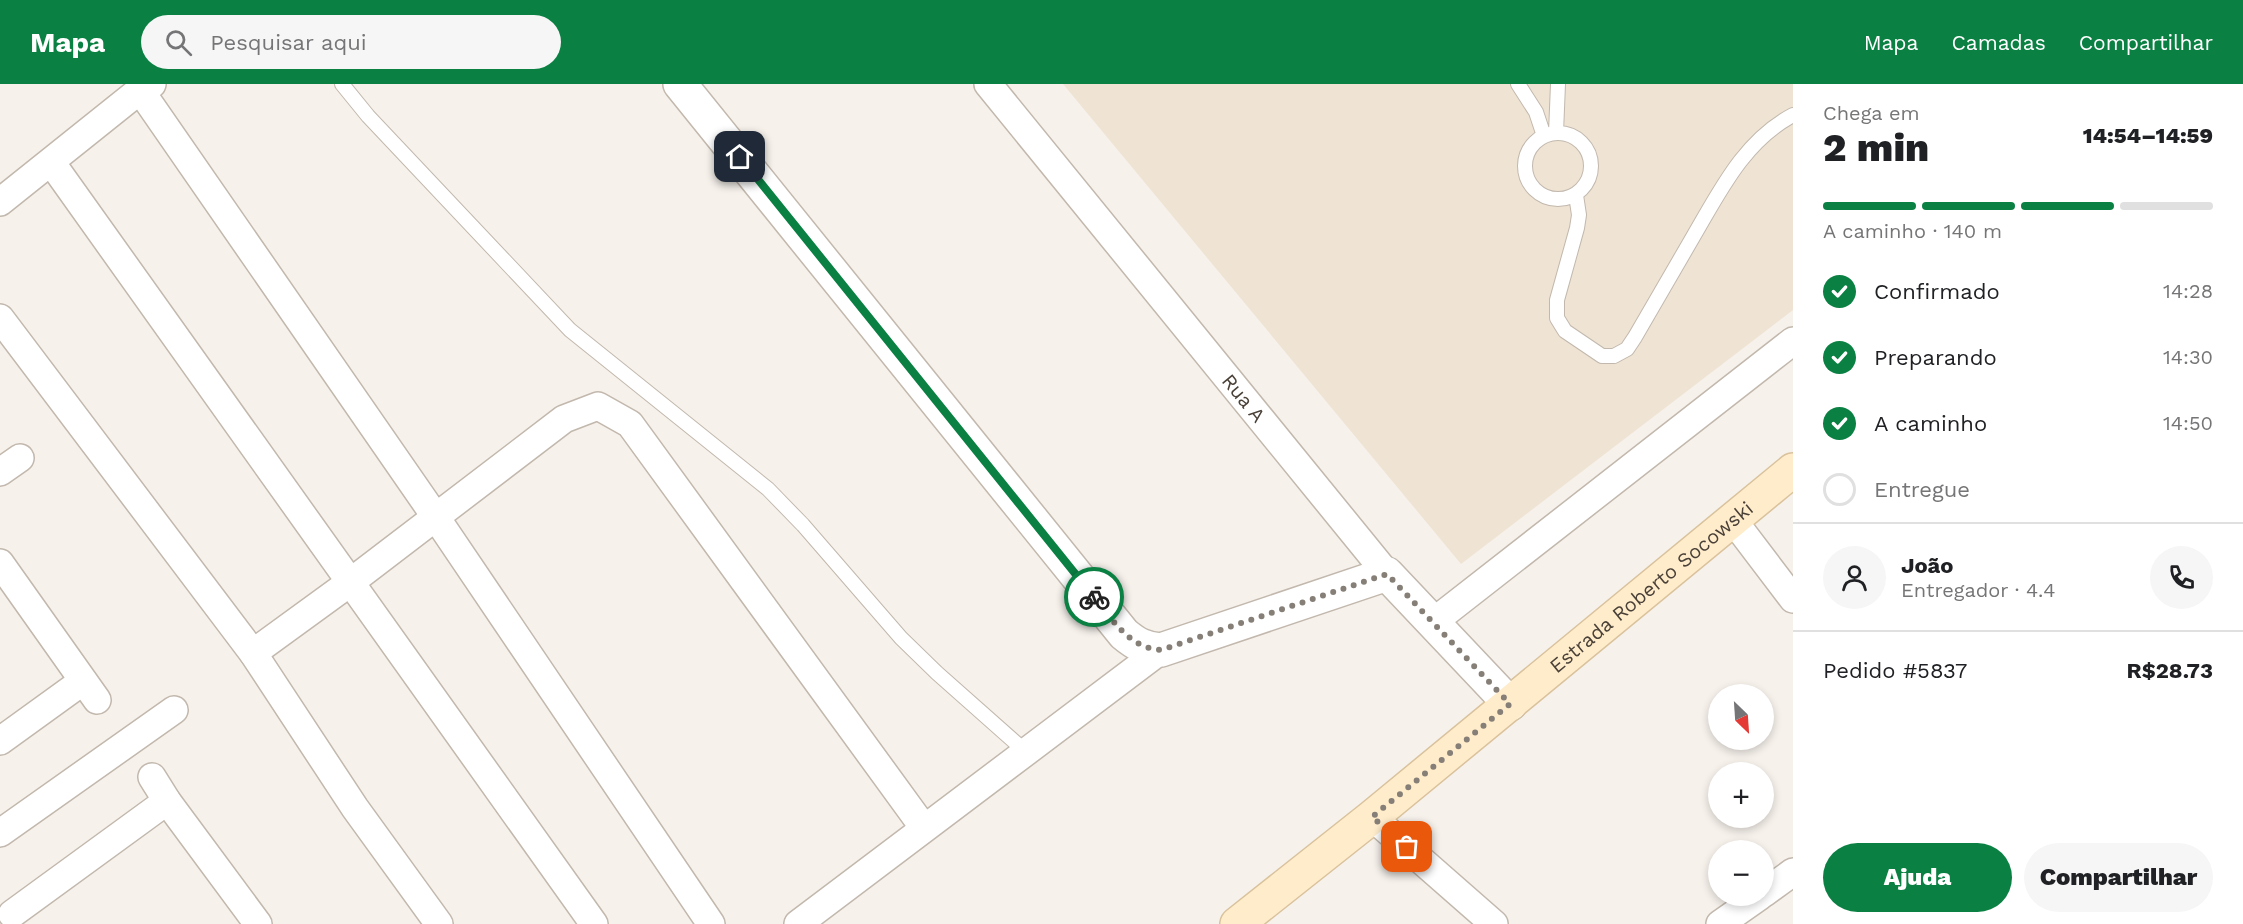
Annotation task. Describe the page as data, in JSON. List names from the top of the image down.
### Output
{
  "streets": {
    "main road": ["Estrada Roberto Socowski"],
    "street": ["Rua A"]
  },
  "crossings": [
    ["Rua A", "Estrada Roberto Socowski"]
  ],
  "north": "bottom right",
  "page": {
    "header": "Mapa",
    "search": "Pesquisar aqui",
    "nav": ["Mapa", "Camadas", "Compartilhar"],
    "heading": ["2 min", "Chega em", "14:54–14:59"],
    "panel": [
      "João",
      "Entregador · 4.4",
      "Pedido #5837",
      "R$28.73"
    ],
    "bar": "A caminho · 140 m",
    "list": [
      ["Confirmado", "14:28"],
      ["Preparando", "14:30"],
      ["A caminho", "14:50"],
      "Entregue"
    ],
    "map_buttons": ["+", "−"],
    "buttons": ["Ajuda", "Compartilhar"]
  }
}
